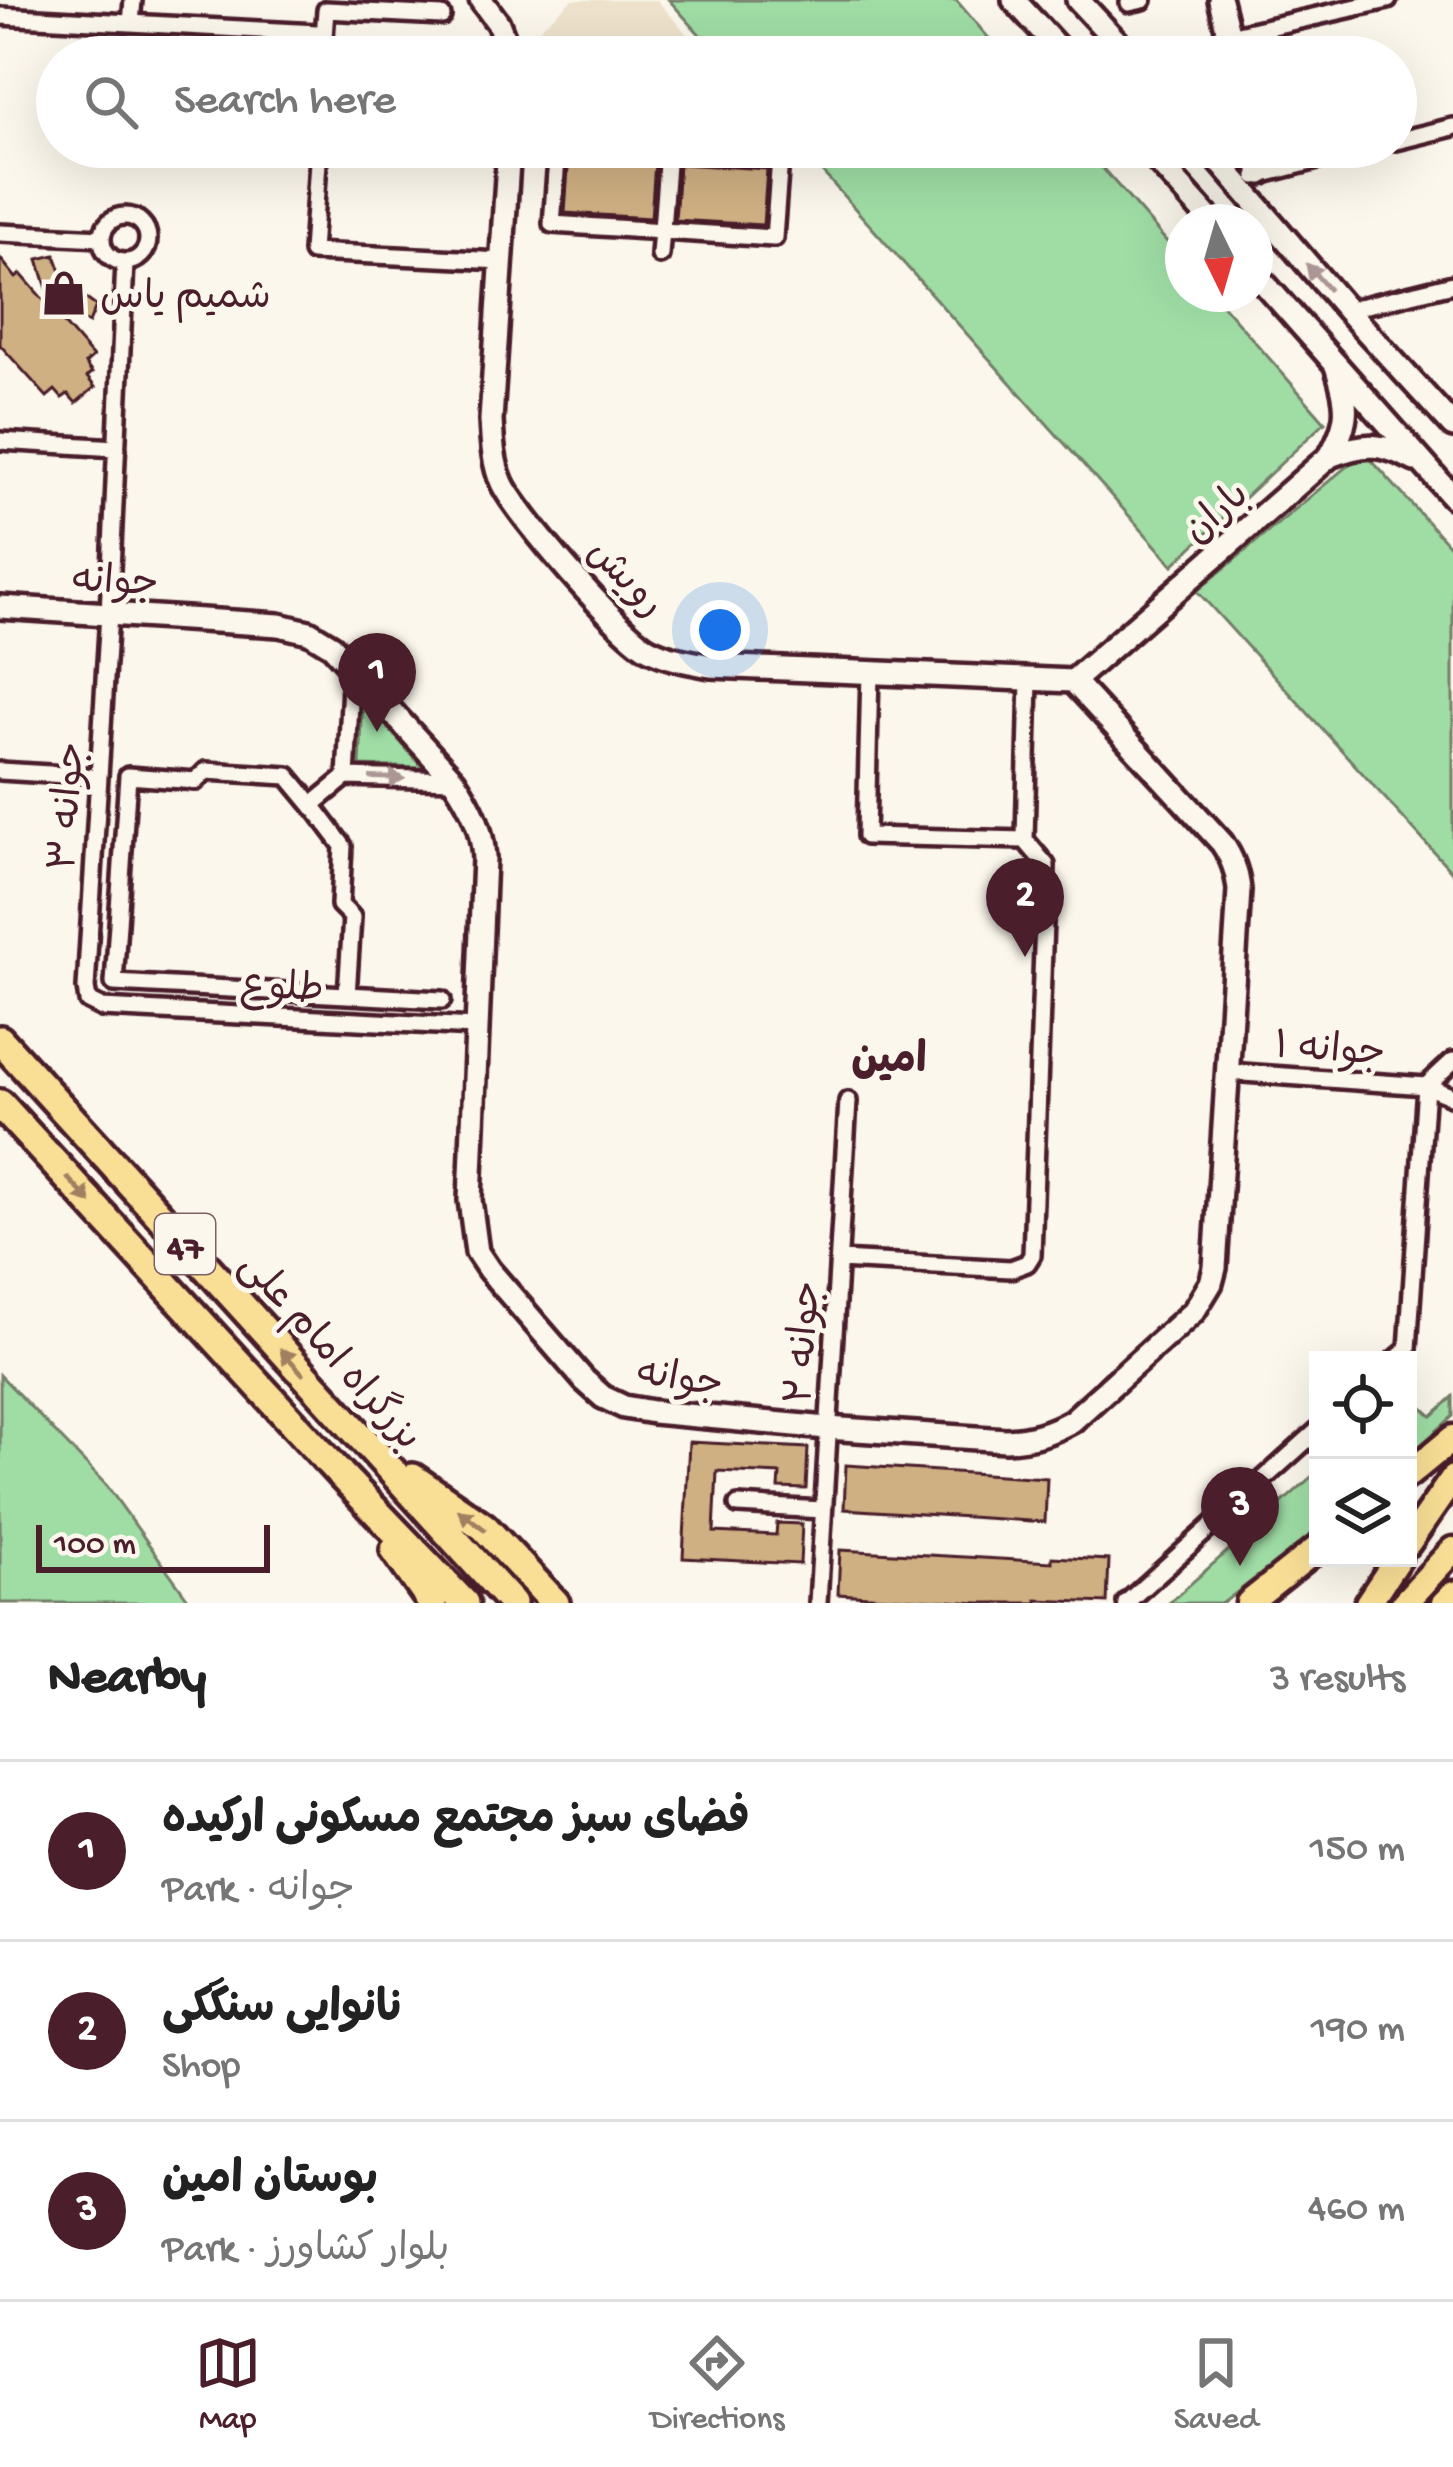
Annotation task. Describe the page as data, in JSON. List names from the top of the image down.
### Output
{
  "streets": {
    "highway": ["47", "بزرگراه امام علی"],
    "street": [
      "باران",
      "رویش",
      "جوانه",
      "جوانه ۳",
      "طلوع",
      "جوانه ۱",
      "جوانه ۲"
    ]
  },
  "crossings": [
    ["باران", "رویش"],
    ["باران", "جوانه"],
    ["رویش", "جوانه"],
    ["جوانه", "جوانه ۳"],
    ["جوانه", "طلوع"],
    ["جوانه", "جوانه ۱"],
    ["جوانه", "جوانه ۲"],
    ["جوانه ۳", "طلوع"]
  ],
  "districts": ["امین"],
  "places": {
    "shop": ["شمیم یاس"]
  },
  "scale_bar": "100 m",
  "north": "bottom",
  "page": {
    "search": "Search here",
    "pins": ["1", "2", "3"],
    "scale": "100 m",
    "heading": ["Nearby", "3 results"],
    "list": [
      {
        "mark": "1",
        "name": "فضای سبز مجتمع مسکونی ارکیده",
        "note": "Park · جوانه",
        "value": "150 m"
      },
      {
        "mark": "2",
        "name": "نانوایی سنگکی",
        "note": "Shop",
        "value": "190 m"
      },
      {
        "mark": "3",
        "name": "بوستان امین",
        "note": "Park · بلوار کشاورز",
        "value": "460 m"
      }
    ],
    "nav": ["Map", "Directions", "Saved"]
  }
}
